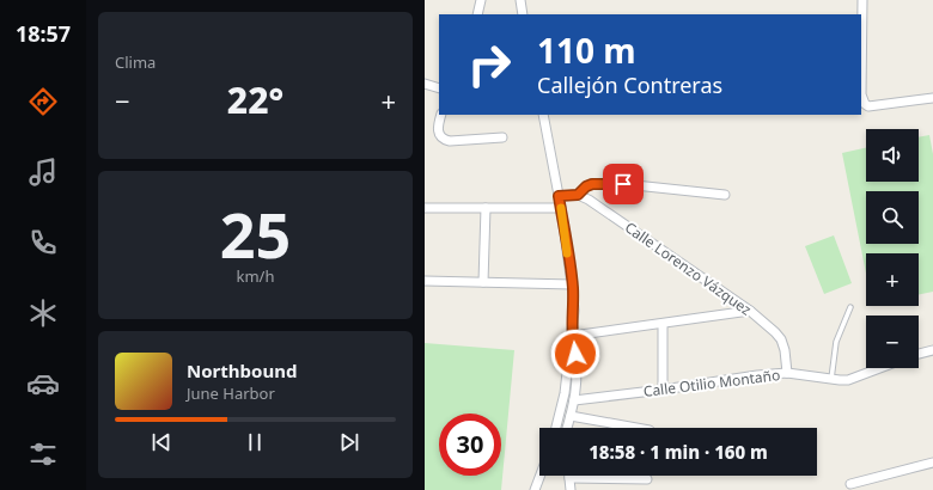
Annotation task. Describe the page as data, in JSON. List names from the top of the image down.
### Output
{
  "streets": {
    "street": ["Calle Lorenzo Vázquez", "Calle Otilio Montaño"]
  },
  "crossings": [
    ["Calle Lorenzo Vázquez", "Calle Otilio Montaño"]
  ],
  "page": {
    "tabs": "18:57",
    "tile": [
      "Clima",
      ["25", "km/h"]
    ],
    "turn": ["110 m", "Callejón Contreras"],
    "heat": ["−", "22°", "+"],
    "map_buttons": ["+", "−"],
    "song": ["Northbound", "June Harbor"],
    "limit": "30",
    "trip": "18:58 · 1 min · 160 m"
  }
}
